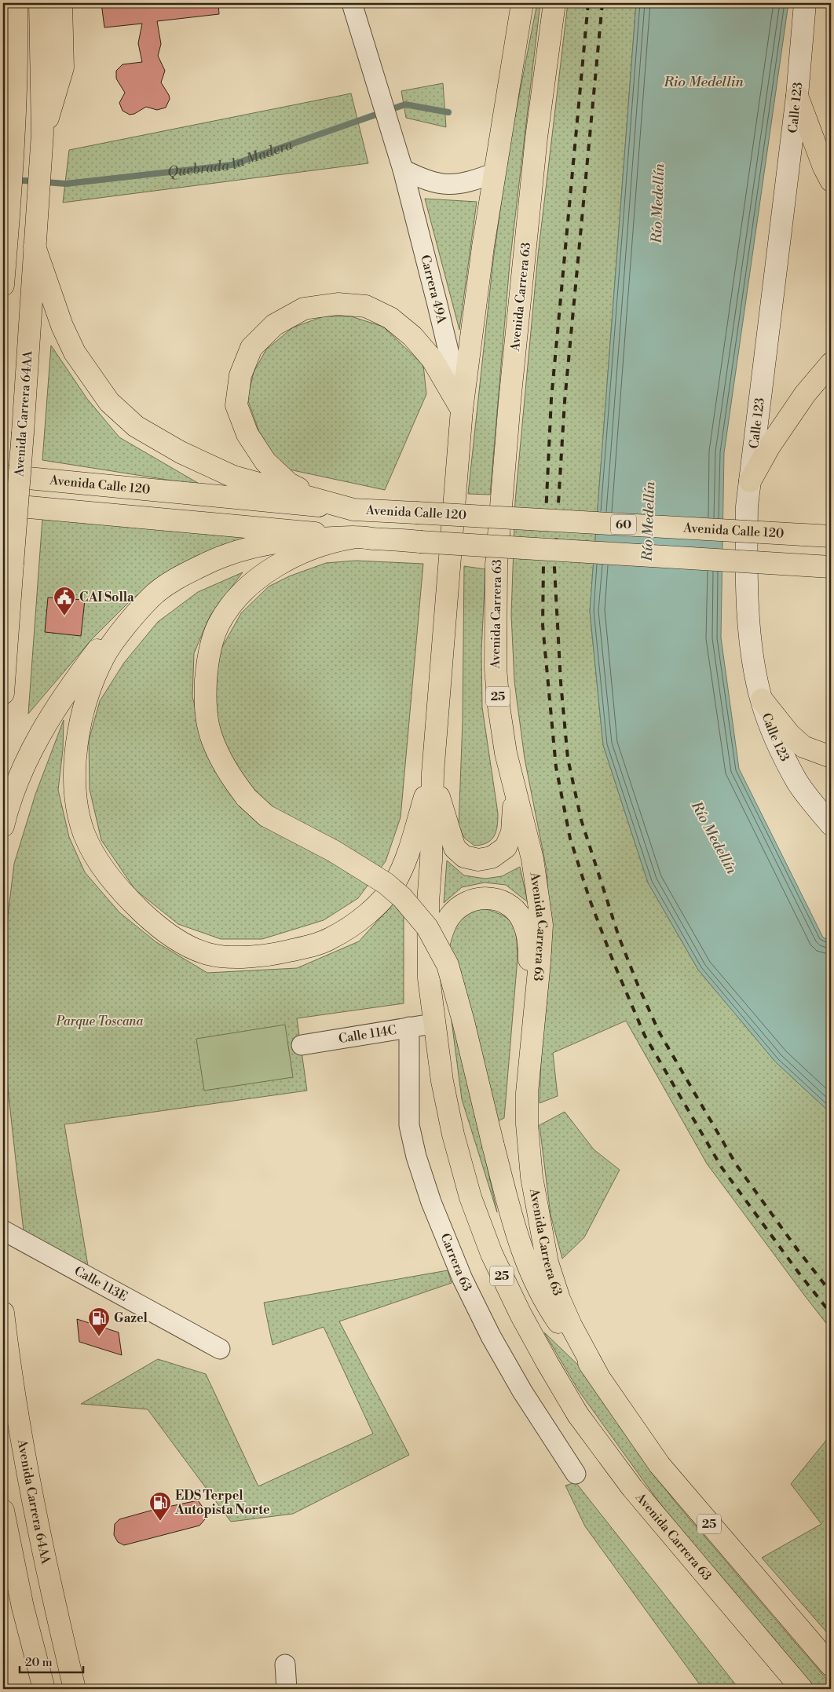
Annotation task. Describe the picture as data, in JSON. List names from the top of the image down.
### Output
{
  "streets": {
    "main road": [
      "Calle 123",
      "Avenida Carrera 63",
      "Avenida Carrera 64AA",
      "Avenida Calle 120",
      "60",
      "25"
    ],
    "street": [
      "Carrera 49A",
      "Calle 114C",
      "Carrera 63",
      "Calle 113E"
    ]
  },
  "crossings": [
    ["Carrera 49A", "Avenida Carrera 63"],
    ["Avenida Carrera 63", "60"],
    ["Avenida Carrera 63", "Calle 114C"],
    ["Calle 114C", "Carrera 63"]
  ],
  "water": ["Rio Medellin", "Quebrada la Madera", "Río Medellín"],
  "parks": ["Parque Toscana"],
  "places": {
    "public building": ["CAI Solla"],
    "fuel station": ["Gazel", "EDS Terpel Autopista Norte"]
  },
  "scale_bar": "20 m"
}
